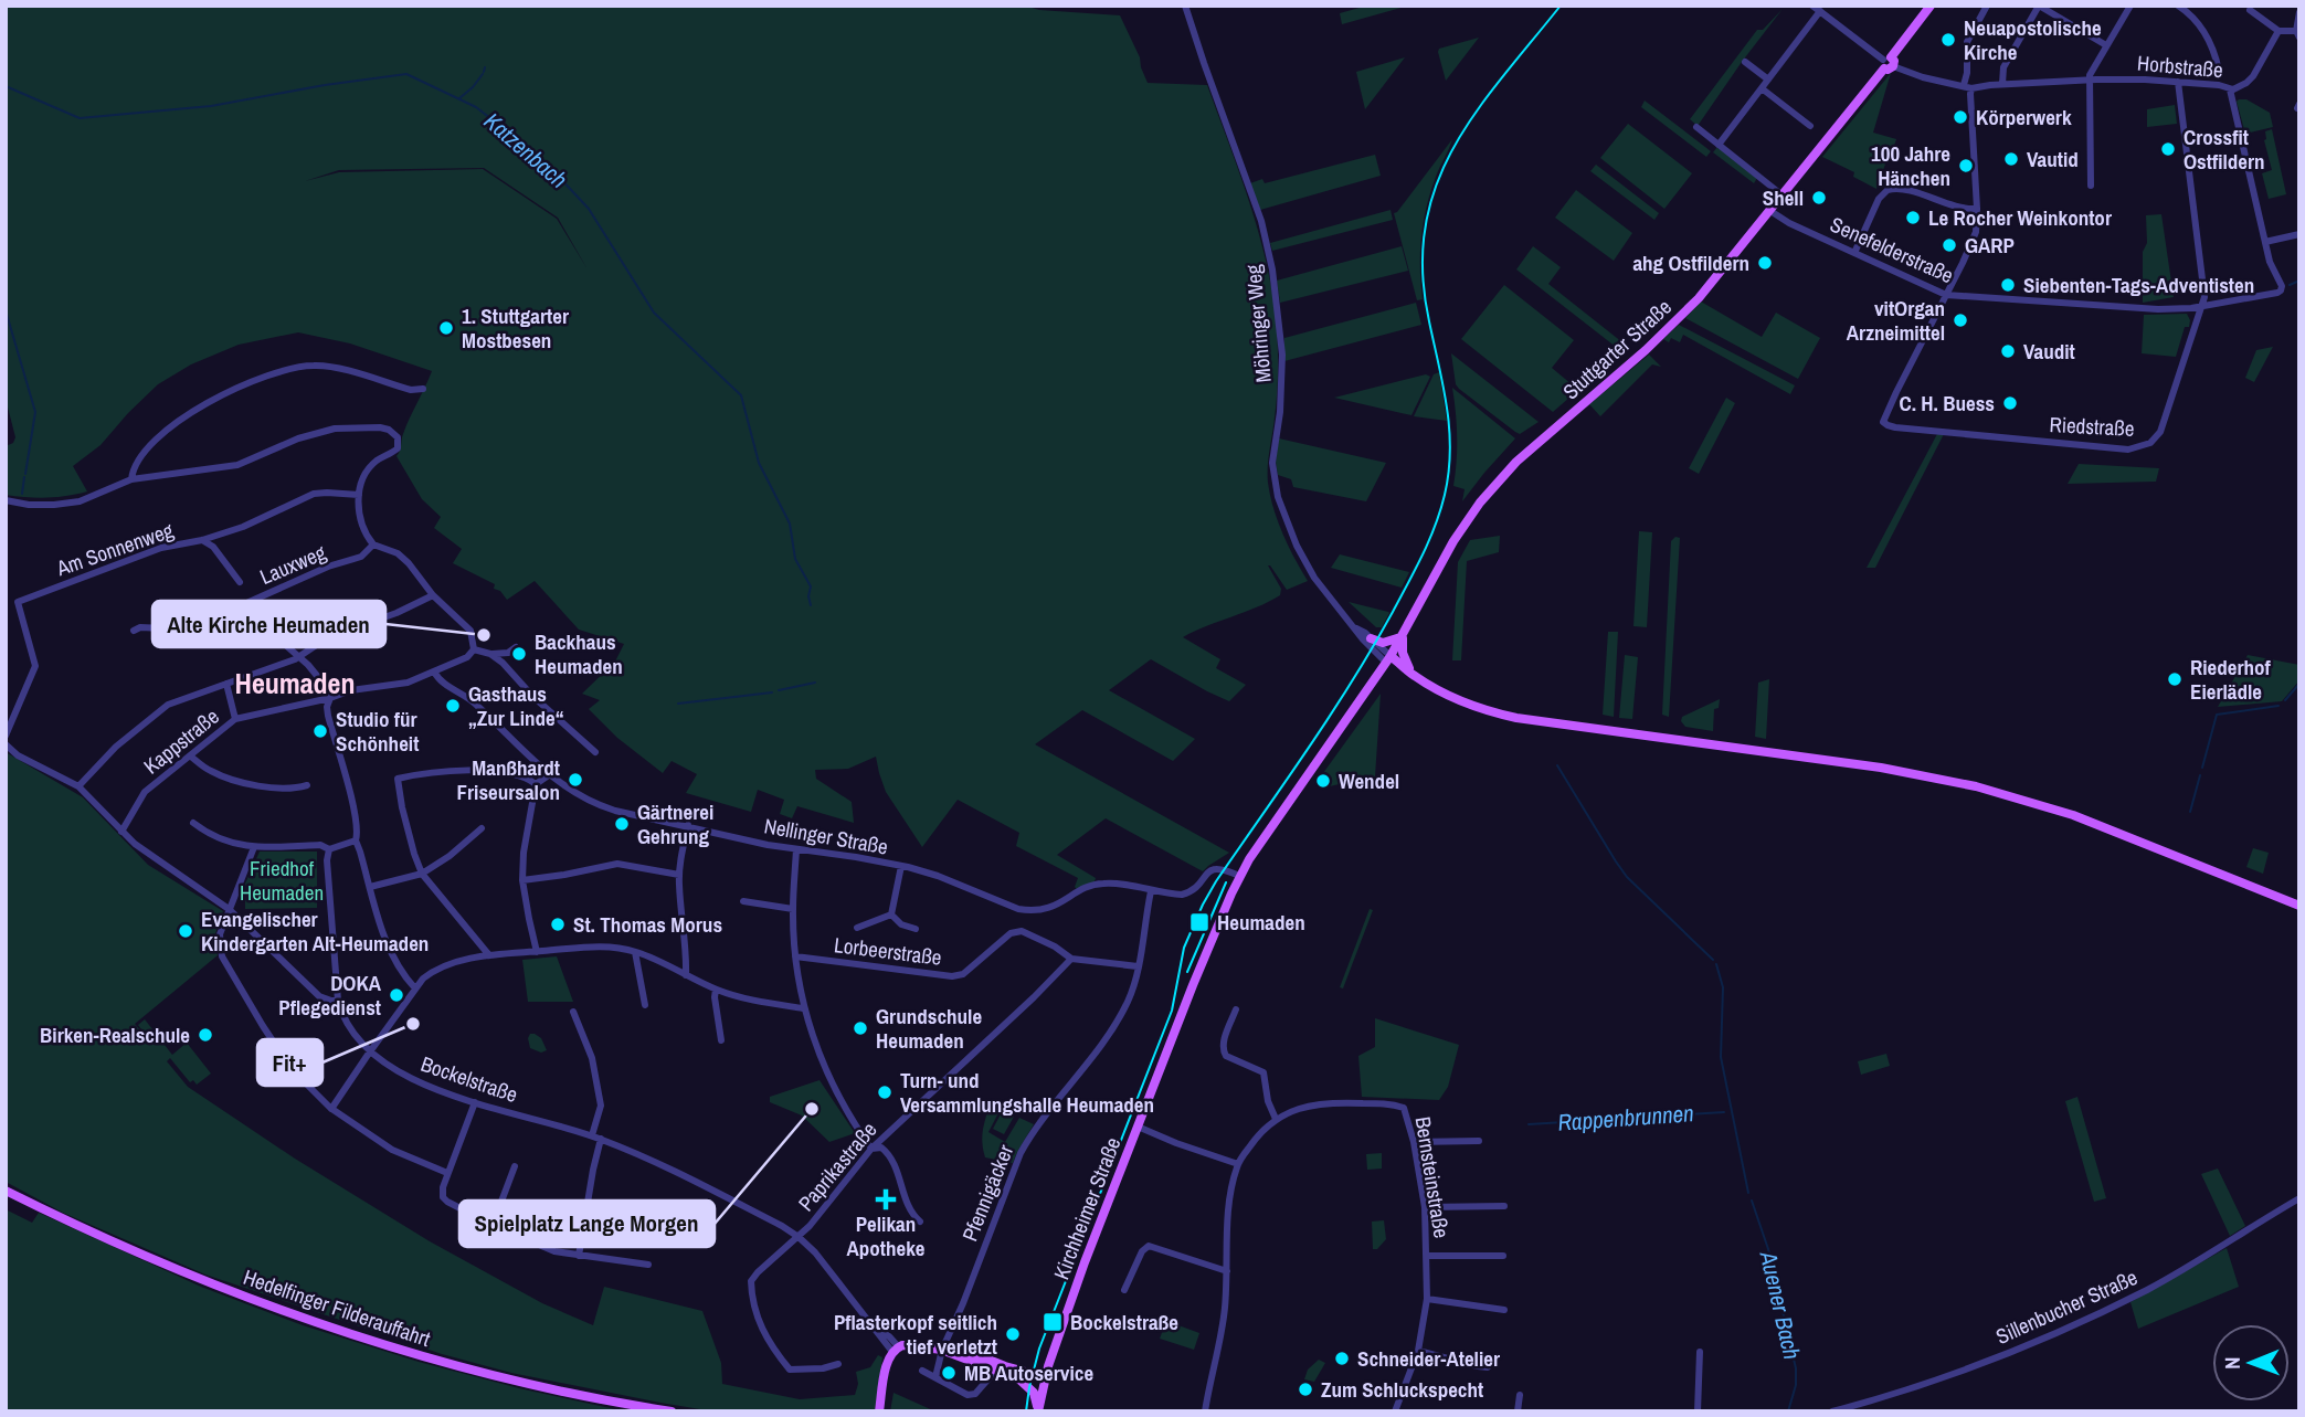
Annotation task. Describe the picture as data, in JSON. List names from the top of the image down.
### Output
{
  "streets": {
    "main road": ["Stuttgarter Straße", "Kirchheimer Straße", "Hedelfinger Filderauffahrt"],
    "street": [
      "Horbstraße",
      "Senefelderstraße",
      "Möhringer Weg",
      "Riedstraße",
      "Am Sonnenweg",
      "Lauxweg",
      "Kappstraße",
      "Nellinger Straße",
      "Lorbeerstraße",
      "Bockelstraße",
      "Paprikastraße",
      "Bernsteinstraße",
      "Pfennigäcker",
      "Sillenbucher Straße"
    ]
  },
  "crossings": [
    ["Horbstraße", "Stuttgarter Straße"],
    ["Senefelderstraße", "Stuttgarter Straße"],
    ["Senefelderstraße", "Riedstraße"],
    ["Möhringer Weg", "Stuttgarter Straße"],
    ["Möhringer Weg", "Kirchheimer Straße"],
    ["Stuttgarter Straße", "Kirchheimer Straße"],
    ["Kappstraße", "Nellinger Straße"],
    ["Nellinger Straße", "Pfennigäcker"],
    ["Nellinger Straße", "Kirchheimer Straße"],
    ["Lorbeerstraße", "Paprikastraße"],
    ["Lorbeerstraße", "Pfennigäcker"],
    ["Bockelstraße", "Paprikastraße"]
  ],
  "districts": ["Heumaden"],
  "water": ["Katzenbach", "Rappenbrunnen", "Auener Bach"],
  "parks": ["Friedhof Heumaden"],
  "places": {
    "other": [
      "Neuapostolische Kirche",
      "Körperwerk",
      "Crossfit Ostfildern",
      "Vautid",
      "100 Jahre Hänchen",
      "Shell",
      "Le Rocher Weinkontor",
      "GARP",
      "ahg Ostfildern",
      "Siebenten-Tags-Adventisten",
      "vitOrgan Arzneimittel",
      "1. Stuttgarter Mostbesen",
      "Vaudit",
      "C. H. Buess",
      "Alte Kirche Heumaden",
      "Backhaus Heumaden",
      "Riederhof Eierlädle",
      "Gasthaus „Zur Linde“",
      "Studio für Schönheit",
      "Manßhardt Friseursalon",
      "Wendel",
      "Gärtnerei Gehrung",
      "St. Thomas Morus",
      "Evangelischer Kindergarten Alt-Heumaden",
      "DOKA Pflegedienst",
      "Fit+",
      "Grundschule Heumaden",
      "Birken-Realschule",
      "Turn- und Versammlungshalle Heumaden",
      "Spielplatz Lange Morgen",
      "Pflasterkopf seitlich tief verletzt",
      "Schneider-Atelier",
      "MB Autoservice",
      "Zum Schluckspecht"
    ],
    "transit": ["Heumaden", "Bockelstraße"],
    "health": ["Pelikan Apotheke"]
  },
  "north": "left"
}
